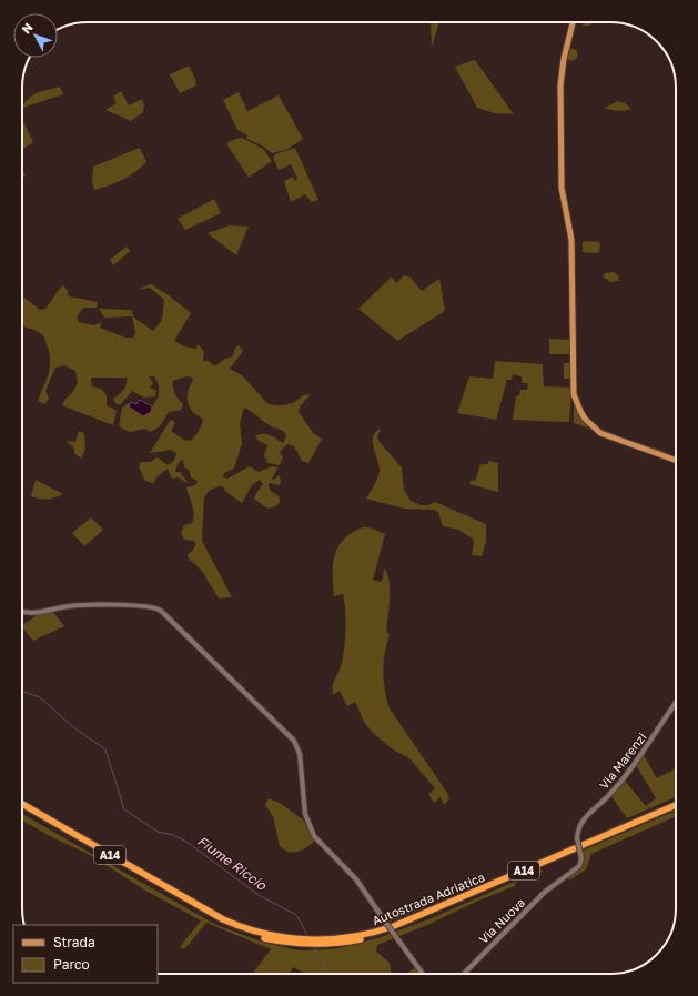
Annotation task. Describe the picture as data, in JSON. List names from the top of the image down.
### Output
{
  "streets": {
    "highway": ["A14", "Autostrada Adriatica"],
    "street": ["Via Marenzi", "Via Nuova"]
  },
  "crossings": [
    ["Via Marenzi", "Via Nuova"]
  ],
  "water": ["Fiume Riccio"],
  "legend": ["Strada", "Parco"],
  "north": "top left"
}
